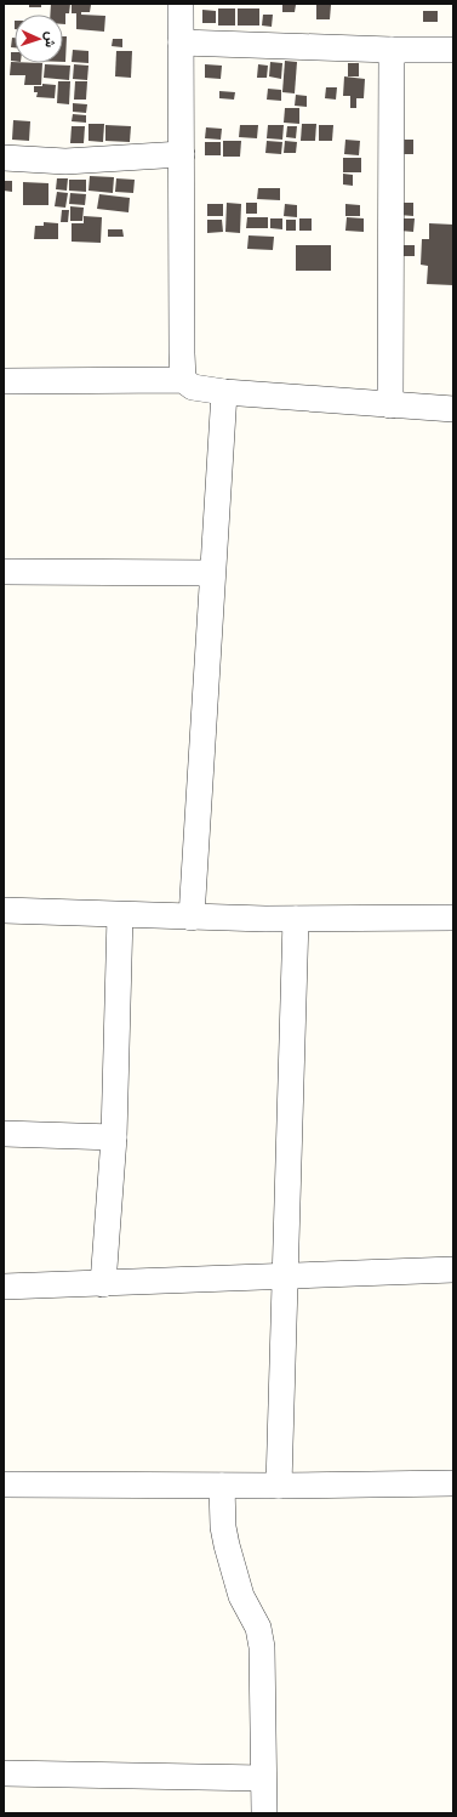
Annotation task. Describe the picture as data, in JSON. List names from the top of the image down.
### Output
{
  "north": "right"
}
